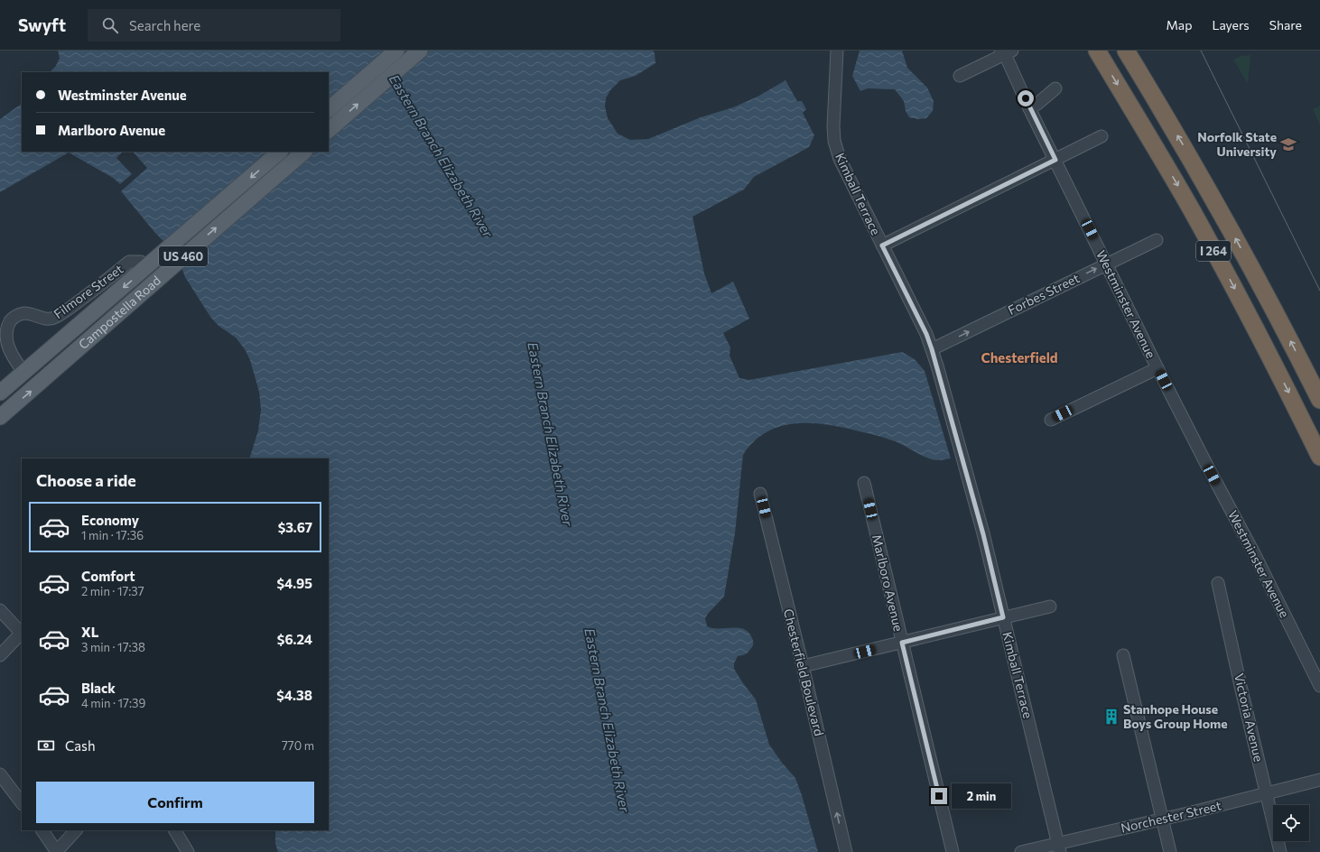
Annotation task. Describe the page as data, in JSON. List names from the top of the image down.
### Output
{
  "streets": {
    "highway": ["I 264"],
    "main road": ["US 460", "Campostella Road"],
    "street": [
      "Kimball Terrace",
      "Filmore Street",
      "Forbes Street",
      "Westminster Avenue",
      "Marlboro Avenue",
      "Chesterfield Boulevard",
      "Victoria Avenue",
      "Norchester Street"
    ]
  },
  "crossings": [
    ["Kimball Terrace", "Forbes Street"],
    ["Kimball Terrace", "Norchester Street"],
    ["Filmore Street", "Campostella Road"],
    ["Forbes Street", "Westminster Avenue"],
    ["Victoria Avenue", "Norchester Street"]
  ],
  "one_way": ["Forbes Street", "Chesterfield Boulevard"],
  "districts": ["Chesterfield"],
  "water": ["Eastern Branch Elizabeth River"],
  "places": {
    "school or university": ["Norfolk State University"],
    "building": ["Stanhope House Boys Group Home"]
  },
  "page": {
    "header": "Swyft",
    "search": "Search here",
    "nav": ["Map", "Layers", "Share"],
    "banner": ["Westminster Avenue", "Marlboro Avenue"],
    "heading": "Choose a ride",
    "list": [
      {
        "name": "Economy",
        "note": "1 min · 17:36",
        "value": "$3.67"
      },
      {
        "name": "Comfort",
        "note": "2 min · 17:37",
        "value": "$4.95"
      },
      {
        "name": "XL",
        "note": "3 min · 17:38",
        "value": "$6.24"
      },
      {
        "name": "Black",
        "note": "4 min · 17:39",
        "value": "$4.38"
      }
    ],
    "pay": ["Cash", "770 m"],
    "buttons": "Confirm",
    "bubble": "2 min"
  }
}
